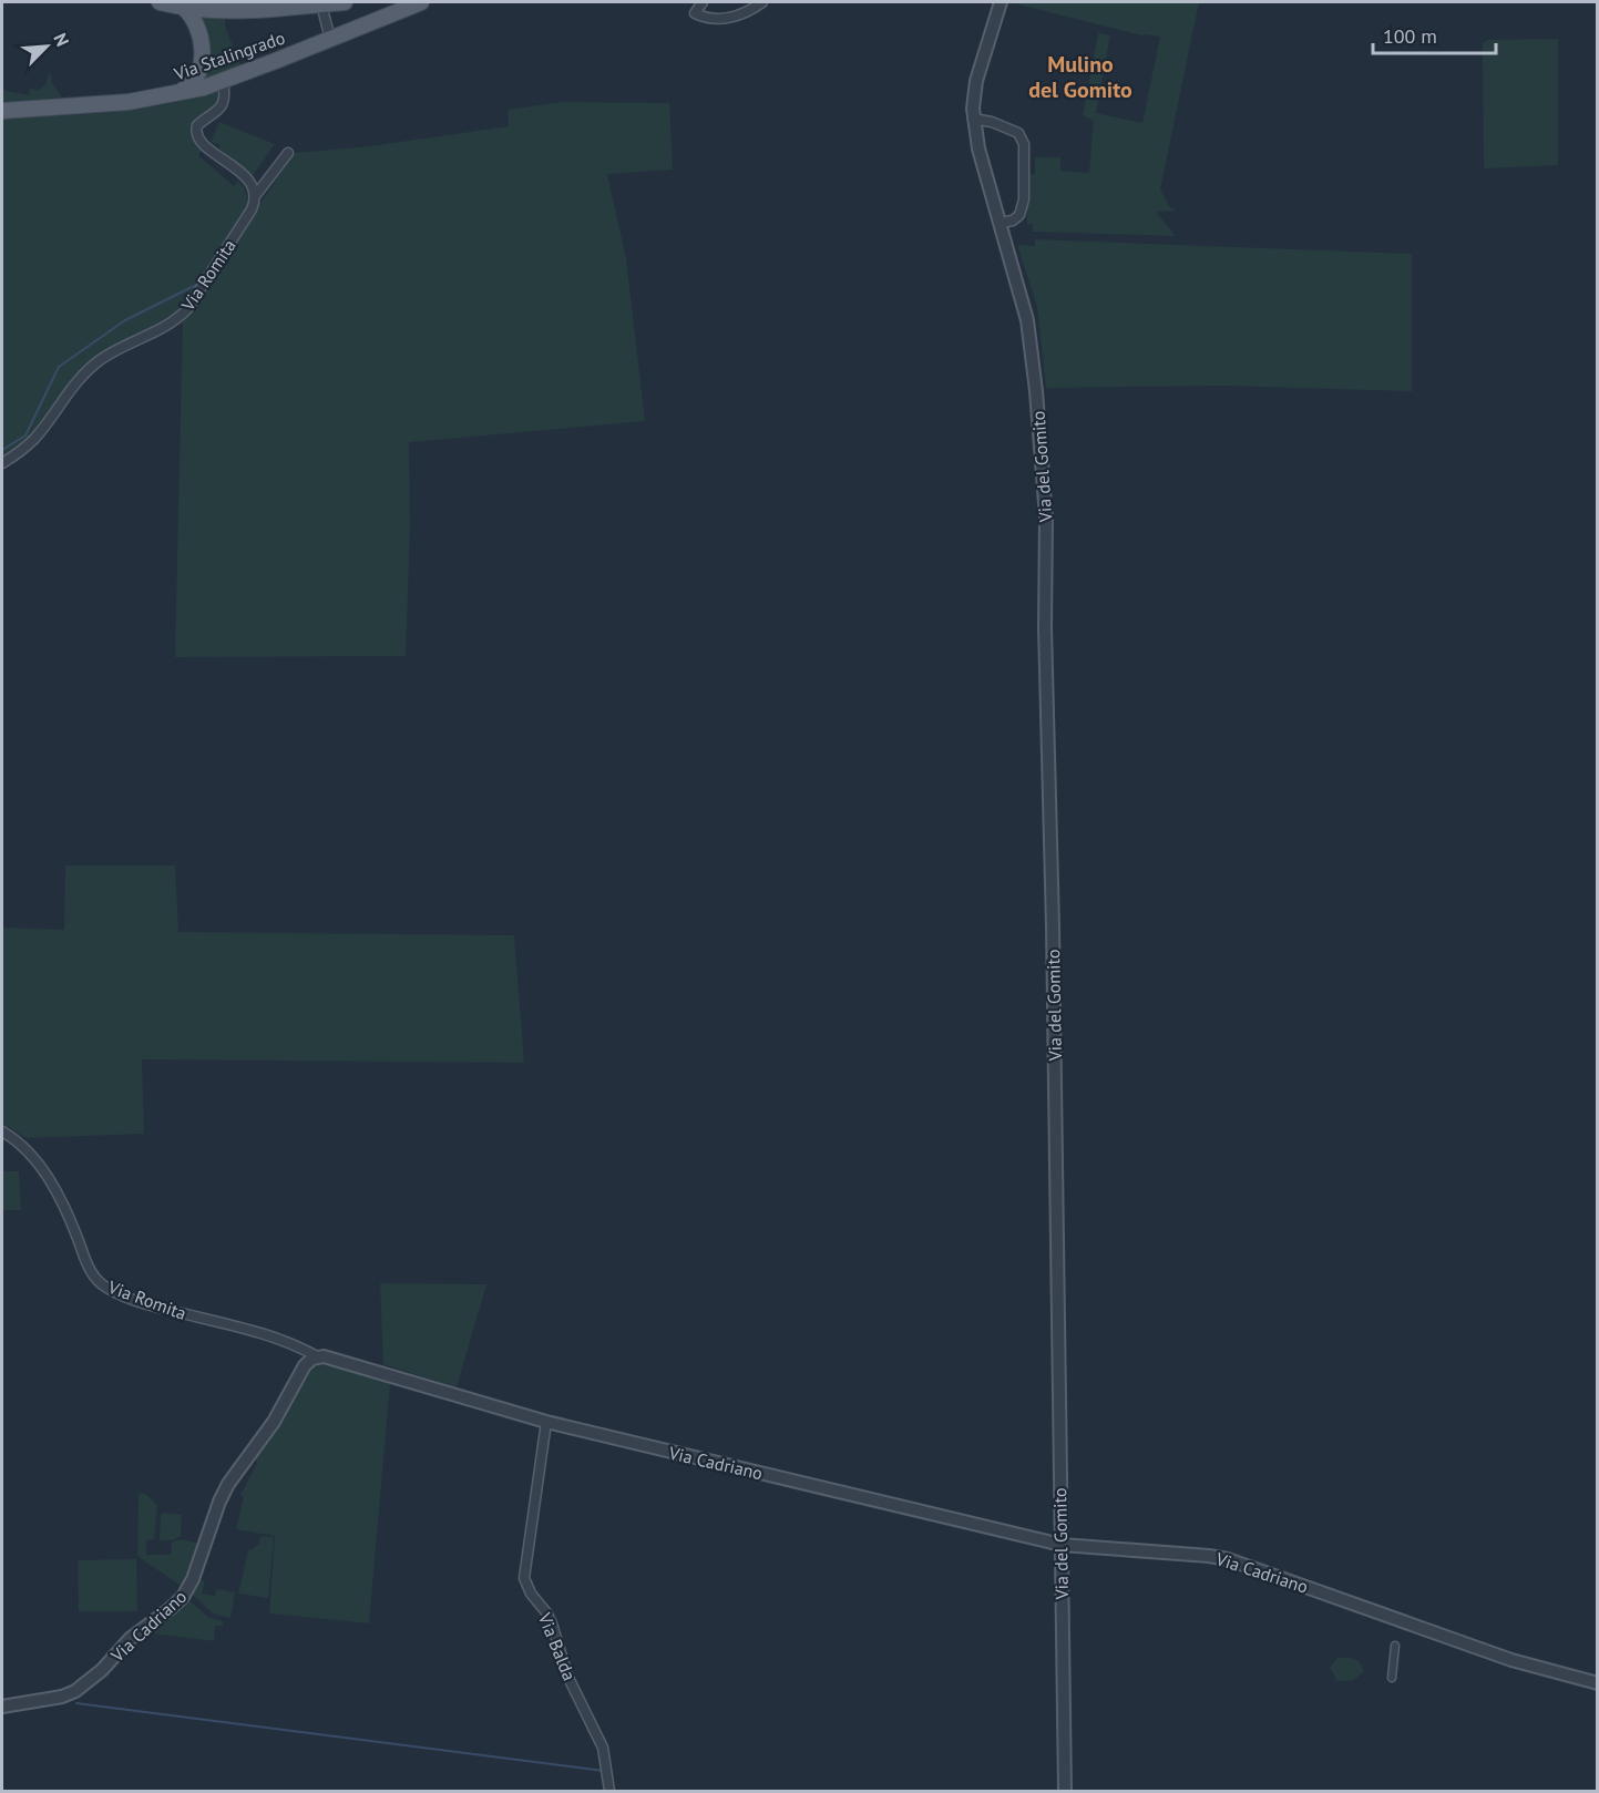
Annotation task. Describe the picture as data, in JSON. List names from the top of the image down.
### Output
{
  "streets": {
    "main road": ["Via Stalingrado"],
    "street": [
      "Via Romita",
      "Via del Gomito",
      "Via Cadriano",
      "Via Balda"
    ]
  },
  "crossings": [
    ["Via Romita", "Via Cadriano"],
    ["Via del Gomito", "Via Cadriano"],
    ["Via Cadriano", "Via Balda"]
  ],
  "districts": ["Mulino del Gomito"],
  "scale_bar": "100 m",
  "north": "top right"
}
